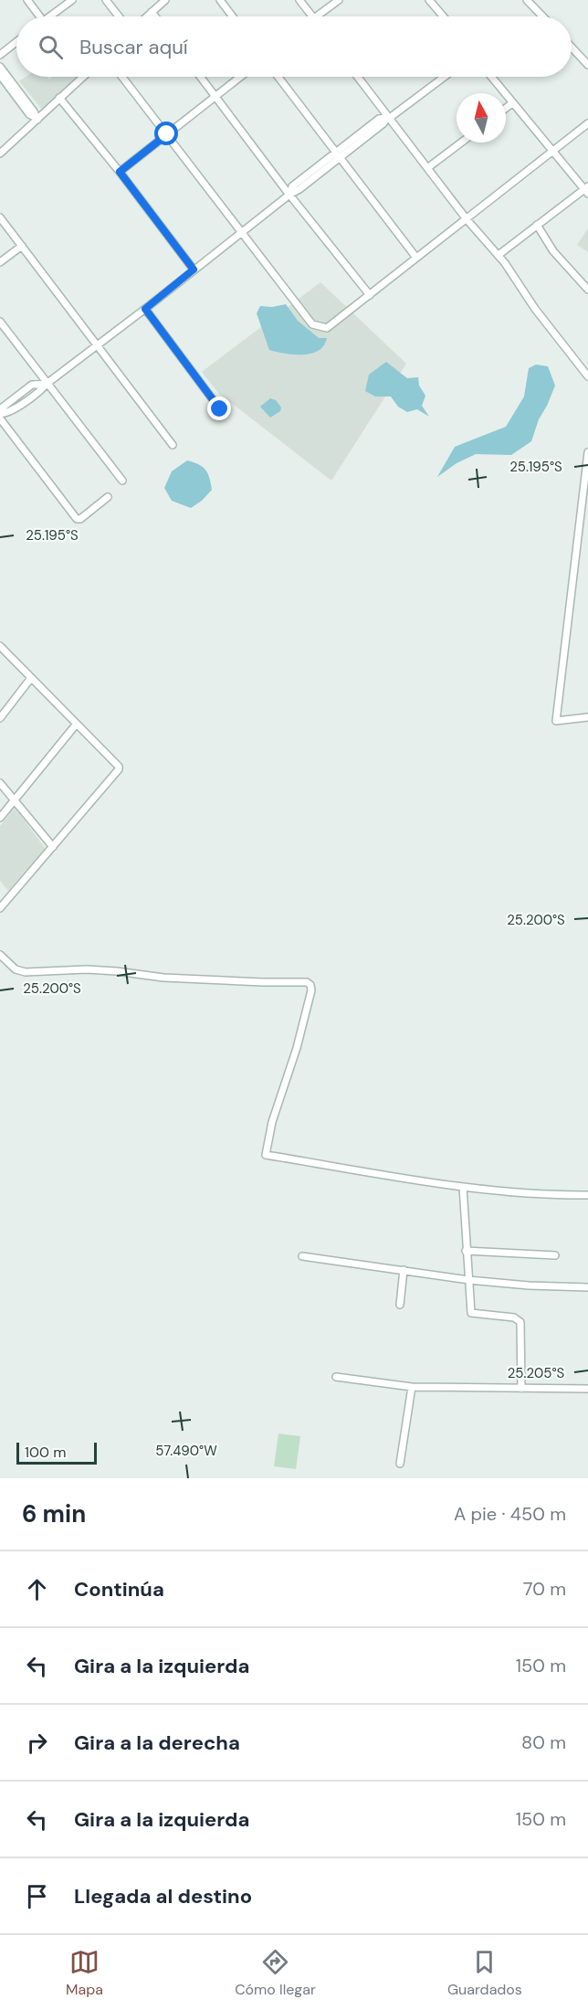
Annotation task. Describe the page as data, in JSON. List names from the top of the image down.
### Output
{
  "scale_bar": "100 m",
  "north": "top",
  "page": {
    "search": "Buscar aquí",
    "scale": "100 m",
    "heading": ["6 min", "A pie · 450 m"],
    "list": [
      ["Continúa", "70 m"],
      ["Gira a la izquierda", "150 m"],
      ["Gira a la derecha", "80 m"],
      ["Gira a la izquierda", "150 m"],
      "Llegada al destino"
    ],
    "nav": ["Mapa", "Cómo llegar", "Guardados"]
  },
  "coordinates": [
    "25.195°S",
    "25.200°S",
    "25.205°S",
    "57.490°W"
  ]
}
